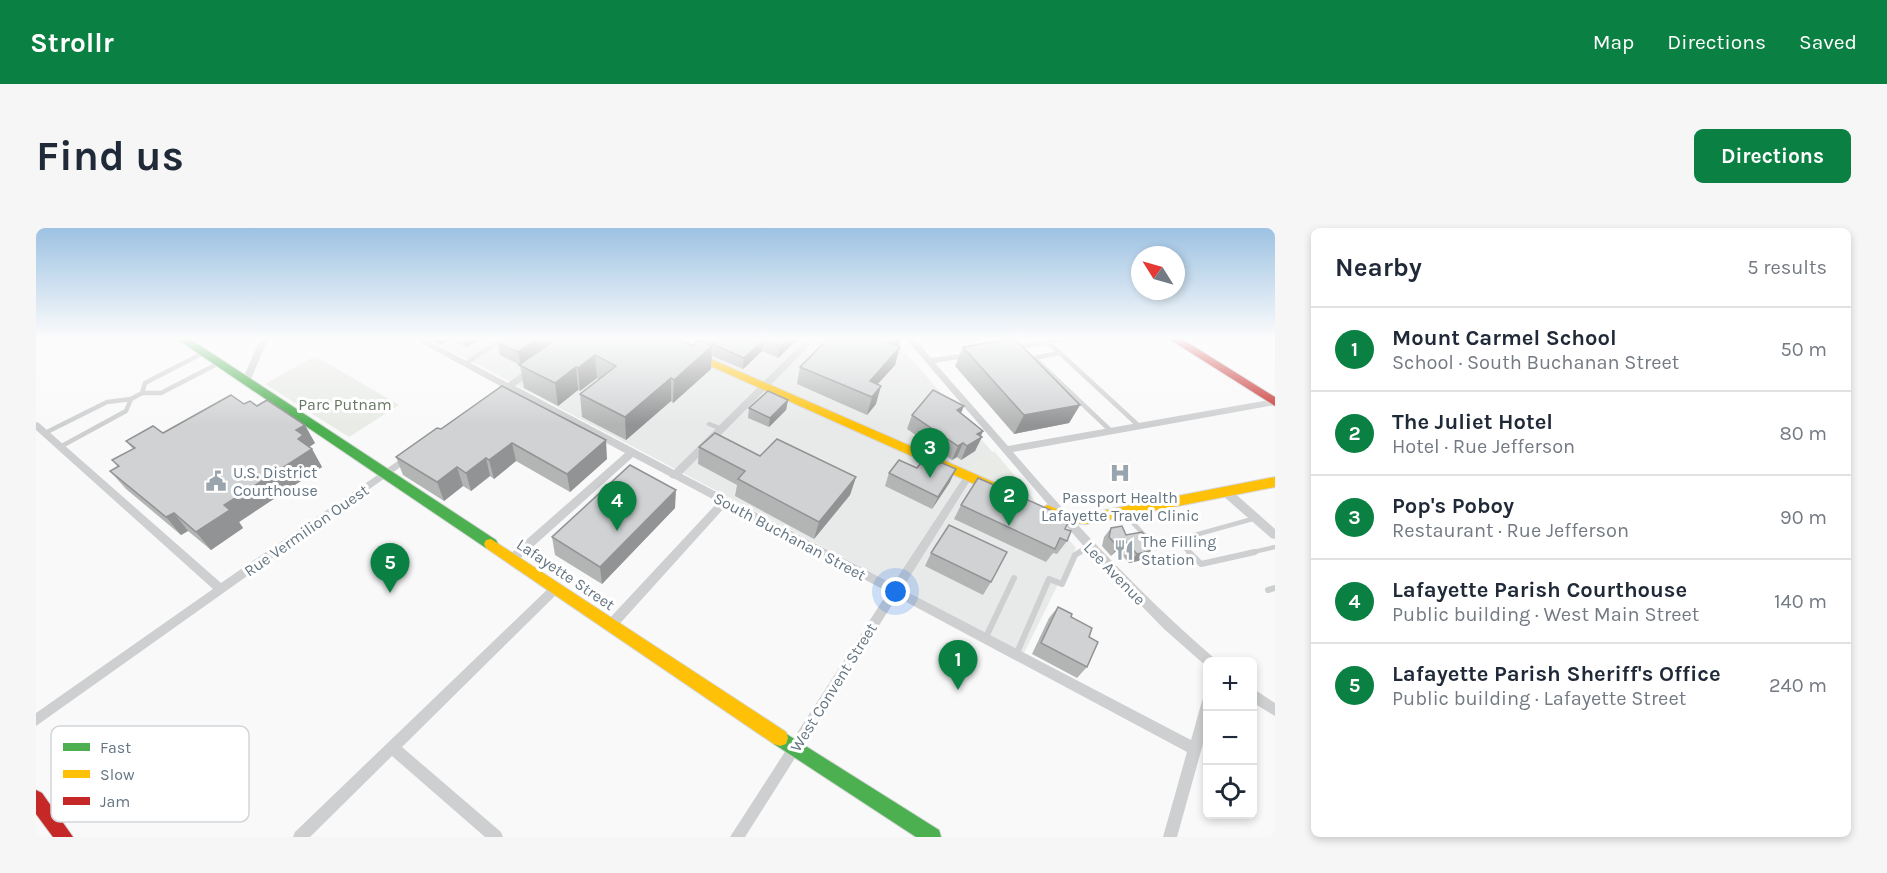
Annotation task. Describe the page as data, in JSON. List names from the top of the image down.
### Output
{
  "streets": {
    "street": [
      "Rue Vermilion Ouest",
      "South Buchanan Street",
      "Lee Avenue",
      "Lafayette Street",
      "West Convent Street"
    ]
  },
  "crossings": [
    ["Rue Vermilion Ouest", "Lafayette Street"],
    ["South Buchanan Street", "West Convent Street"],
    ["Lafayette Street", "West Convent Street"]
  ],
  "parks": ["Parc Putnam"],
  "places": {
    "hospital": ["Passport Health Lafayette Travel Clinic"],
    "public building": ["U.S. District Courthouse"],
    "restaurant": ["The Filling Station"]
  },
  "legend": ["Fast", "Slow", "Jam"],
  "north": "top left",
  "page": {
    "header": "Strollr",
    "nav": ["Map", "Directions", "Saved"],
    "buttons": "Directions",
    "title": "Find us",
    "heading": ["Nearby", "5 results"],
    "list": [
      {
        "mark": "1",
        "name": "Mount Carmel School",
        "note": "School · South Buchanan Street",
        "value": "50 m"
      },
      {
        "mark": "2",
        "name": "The Juliet Hotel",
        "note": "Hotel · Rue Jefferson",
        "value": "80 m"
      },
      {
        "mark": "3",
        "name": "Pop's Poboy",
        "note": "Restaurant · Rue Jefferson",
        "value": "90 m"
      },
      {
        "mark": "4",
        "name": "Lafayette Parish Courthouse",
        "note": "Public building · West Main Street",
        "value": "140 m"
      },
      {
        "mark": "5",
        "name": "Lafayette Parish Sheriff's Office",
        "note": "Public building · Lafayette Street",
        "value": "240 m"
      }
    ],
    "pins": [
      "3",
      "2",
      "4",
      "5",
      "1"
    ],
    "map_buttons": ["+", "−"]
  }
}
